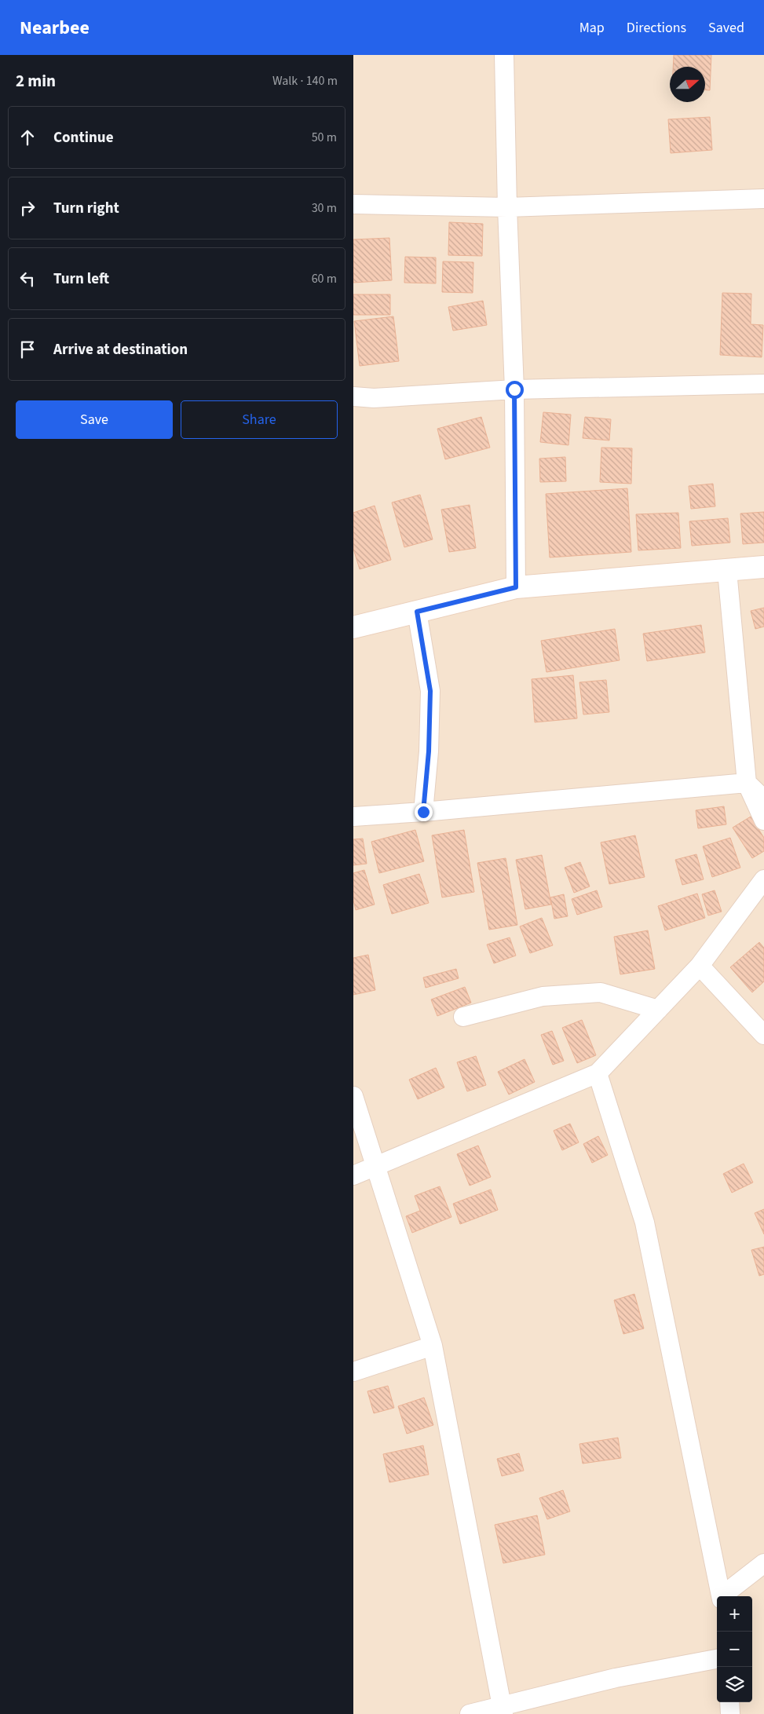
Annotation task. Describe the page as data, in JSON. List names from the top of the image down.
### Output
{
  "north": "right",
  "page": {
    "header": "Nearbee",
    "nav": ["Map", "Directions", "Saved"],
    "heading": ["2 min", "Walk · 140 m"],
    "list": [
      ["Continue", "50 m"],
      ["Turn right", "30 m"],
      ["Turn left", "60 m"],
      "Arrive at destination"
    ],
    "buttons": ["Save", "Share"],
    "map_buttons": ["+", "−"]
  }
}
